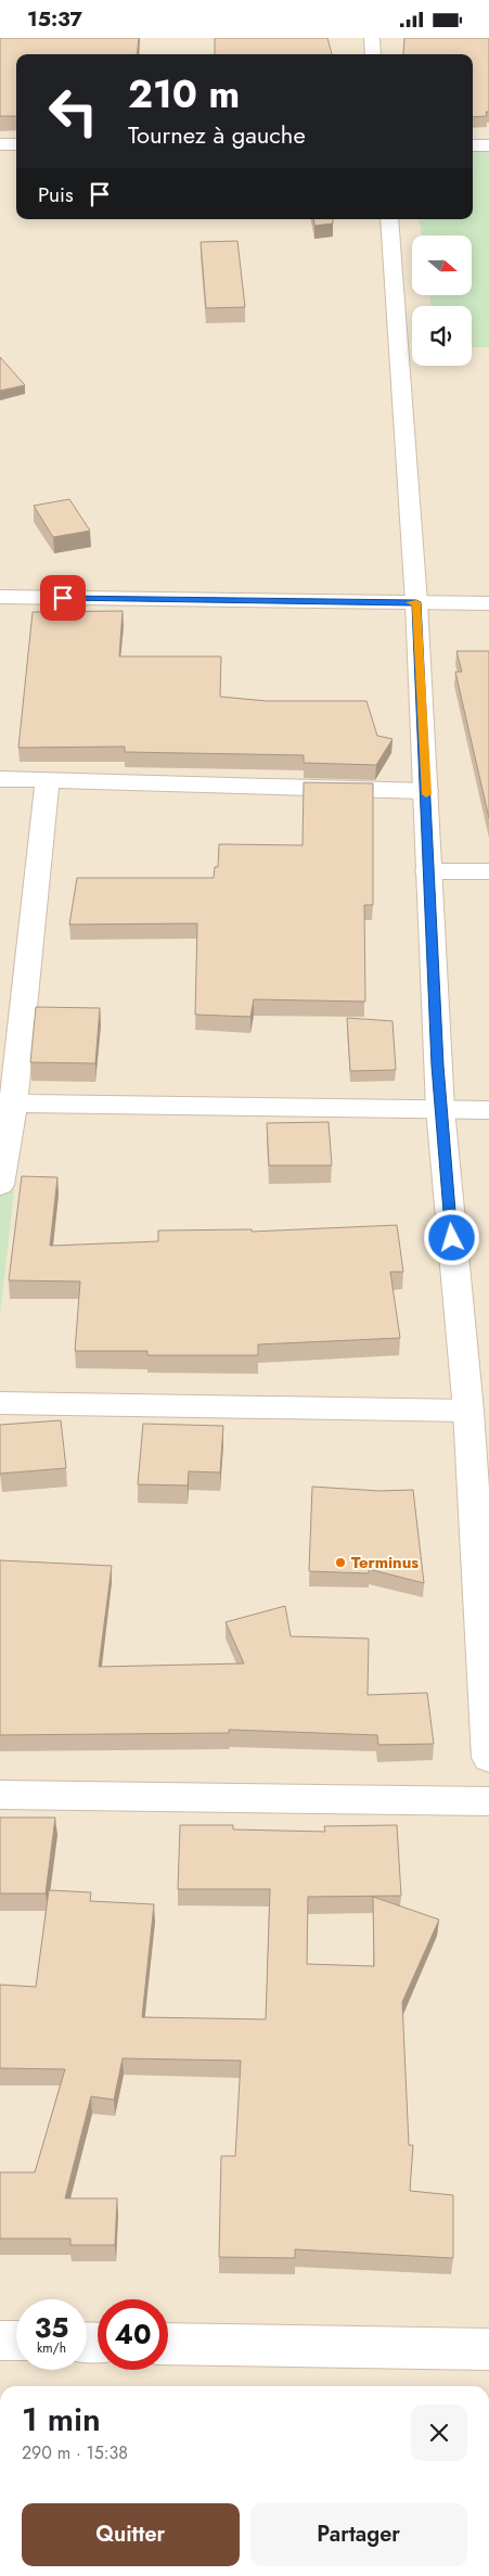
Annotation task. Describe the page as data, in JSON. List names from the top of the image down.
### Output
{
  "places": ["Terminus"],
  "north": "right",
  "page": {
    "status": "15:37",
    "turn": ["210 m", "Tournez à gauche"],
    "then": "Puis",
    "speed": "35 km/h",
    "limit": "40",
    "heading": ["1 min", "290 m · 15:38"],
    "buttons": ["Quitter", "Partager"]
  }
}
